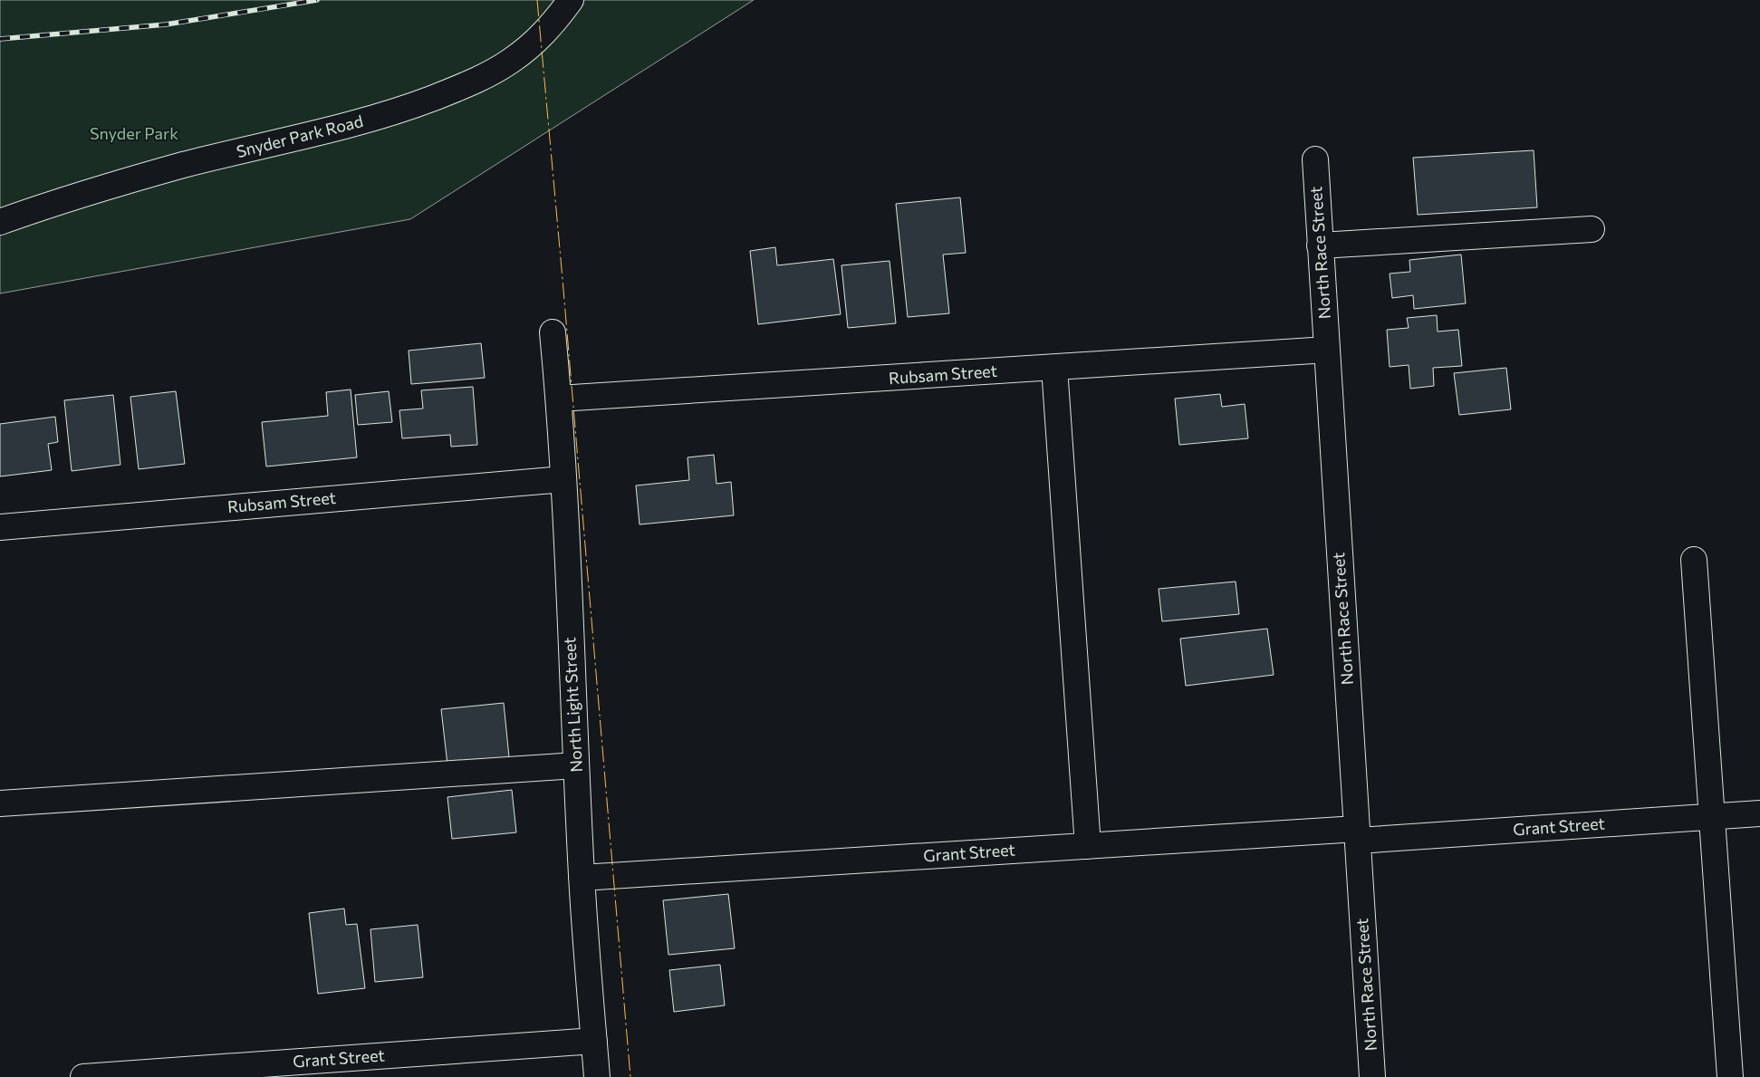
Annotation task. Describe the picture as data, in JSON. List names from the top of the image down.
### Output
{
  "streets": {
    "street": [
      "Snyder Park Road",
      "North Race Street",
      "Rubsam Street",
      "North Light Street",
      "Grant Street"
    ]
  },
  "crossings": [
    ["North Race Street", "Rubsam Street"],
    ["North Race Street", "Grant Street"],
    ["Rubsam Street", "North Light Street"],
    ["North Light Street", "Grant Street"]
  ],
  "parks": ["Snyder Park"]
}
